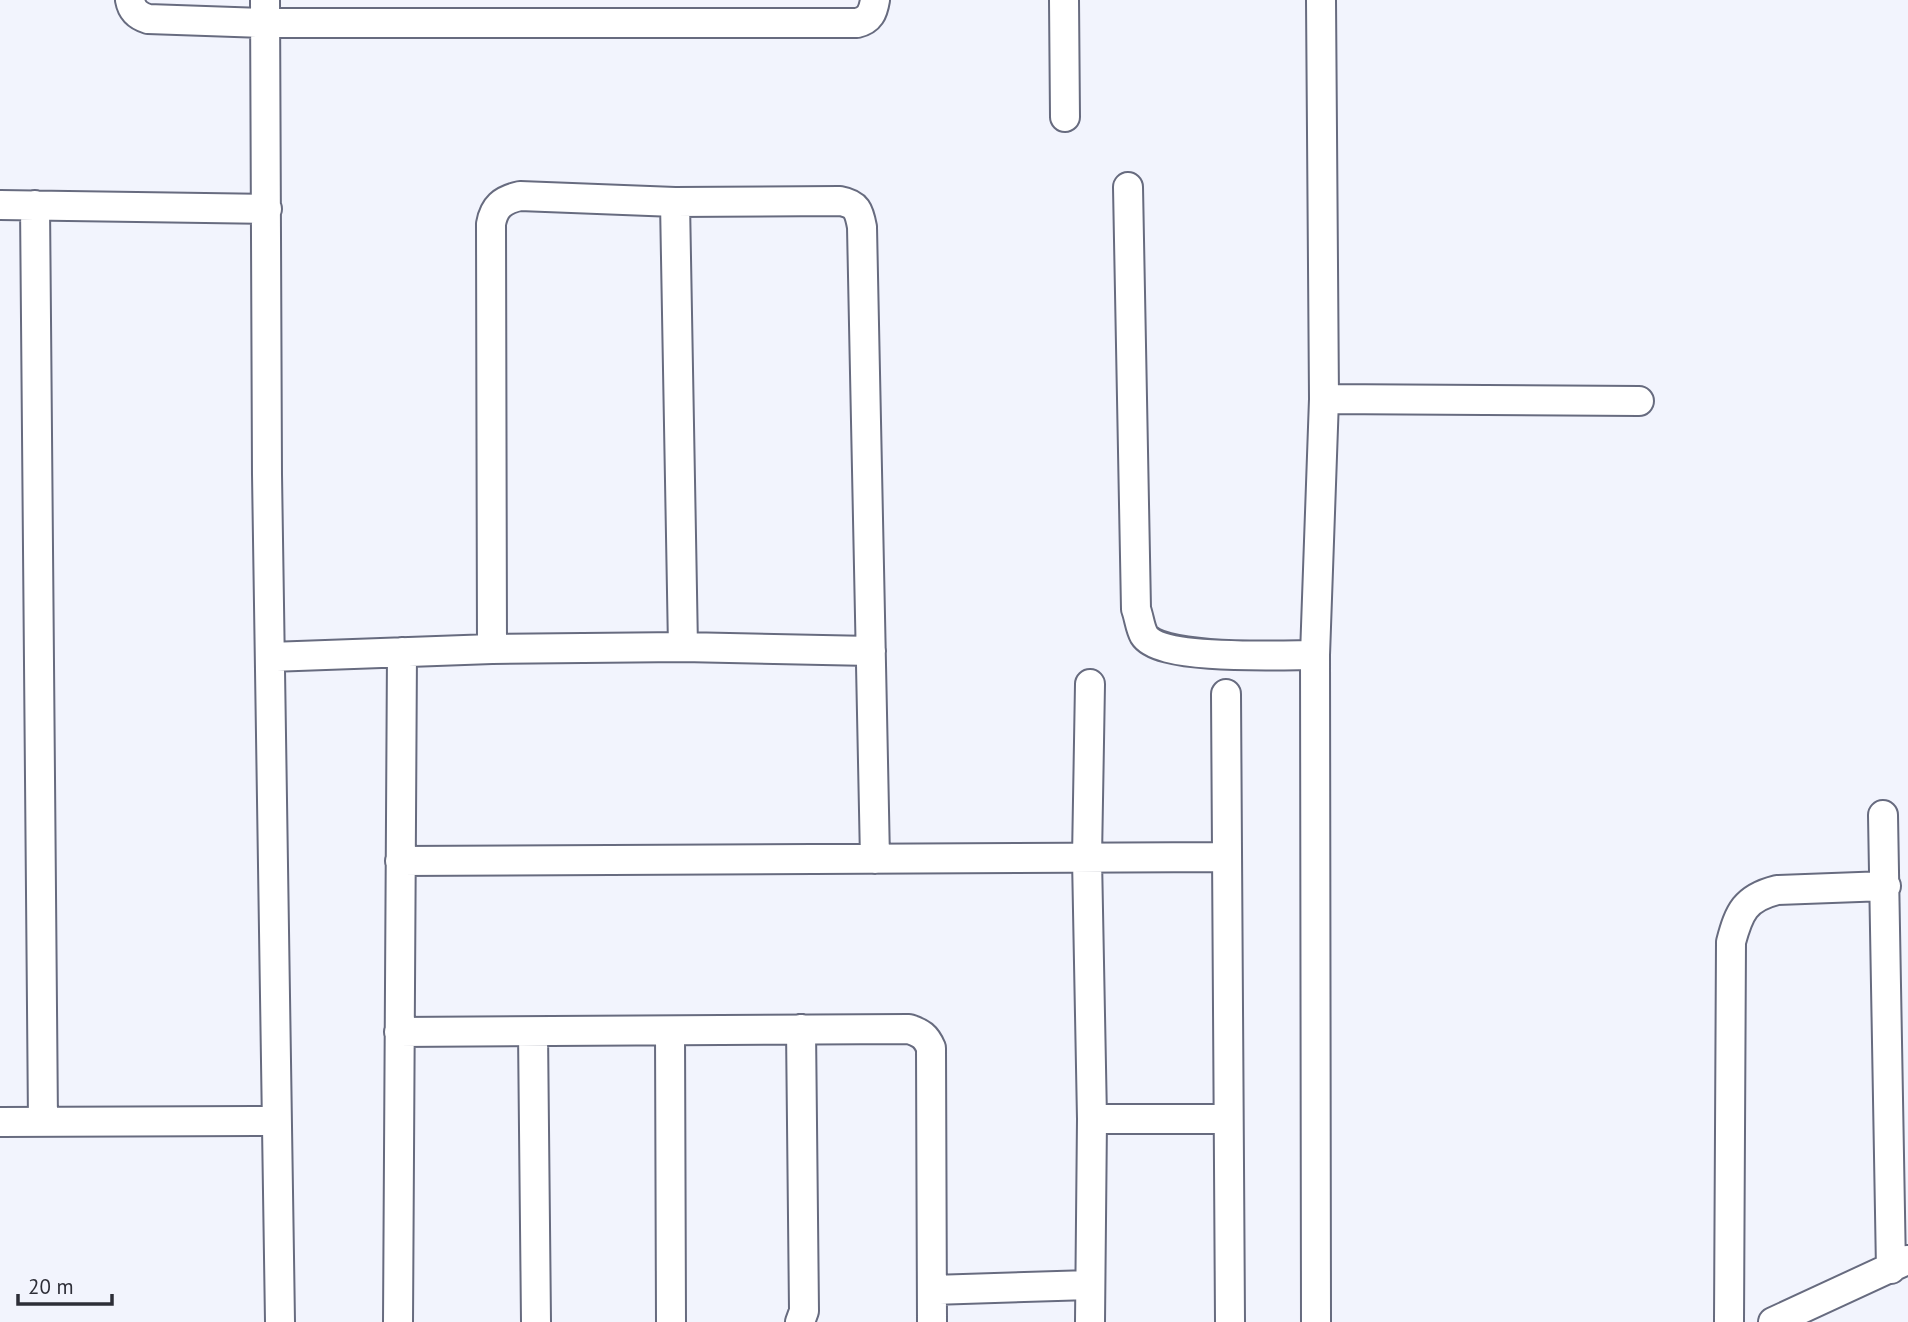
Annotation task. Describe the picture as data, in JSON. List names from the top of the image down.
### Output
{
  "scale_bar": "20 m"
}
